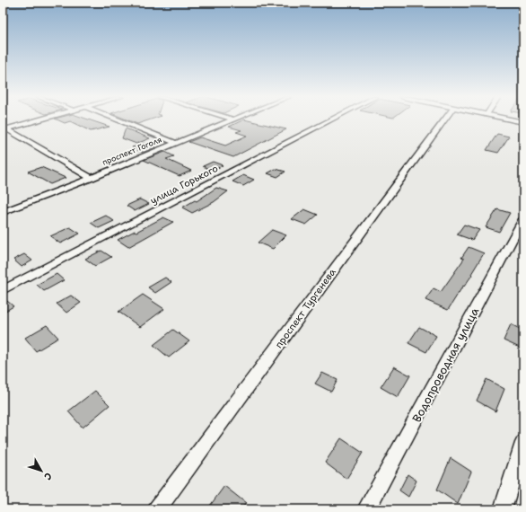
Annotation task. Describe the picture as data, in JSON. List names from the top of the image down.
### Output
{
  "streets": {
    "street": [
      "проспект Гоголя",
      "улица Горького",
      "проспект Тургенева",
      "Водопроводная улица"
    ]
  },
  "north": "bottom right"
}
